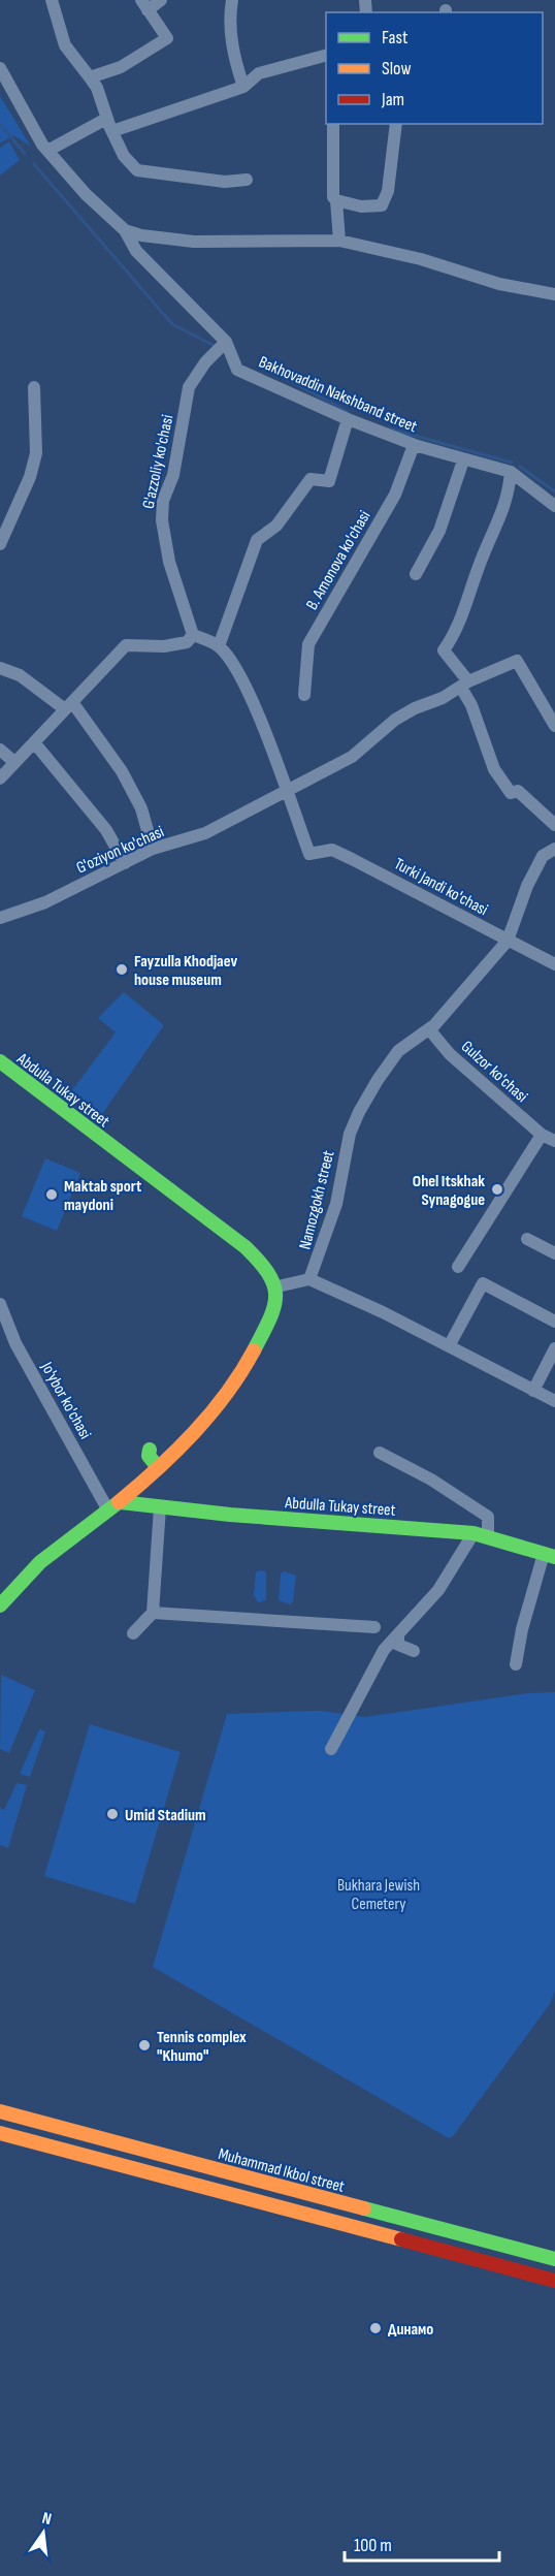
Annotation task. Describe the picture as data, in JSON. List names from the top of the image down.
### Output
{
  "streets": {
    "street": [
      "Bakhovaddin Nakshband street",
      "G'azzoliy ko'chasi",
      "B. Amonova ko'chasi",
      "G'oziyon ko'chasi",
      "Turki Jandi ko'chasi",
      "Gulzor ko'chasi",
      "Abdulla Tukay street",
      "Namozgokh street",
      "Jo'ybor ko'chasi",
      "Muhammad Ikbol street"
    ]
  },
  "crossings": [
    ["Bakhovaddin Nakshband street", "G'azzoliy ko'chasi"],
    ["Bakhovaddin Nakshband street", "B. Amonova ko'chasi"],
    ["G'oziyon ko'chasi", "Turki Jandi ko'chasi"],
    ["Turki Jandi ko'chasi", "Namozgokh street"],
    ["Gulzor ko'chasi", "Namozgokh street"]
  ],
  "parks": ["Bukhara Jewish Cemetery"],
  "places": [
    "Fayzulla Khodjaev house museum",
    "Ohel Itskhak Synagogue",
    "Maktab sport maydoni",
    "Umid Stadium",
    "Tennis complex \"Khumo\"",
    "Динамо"
  ],
  "legend": ["Fast", "Slow", "Jam"],
  "scale_bar": "100 m",
  "north": "top"
}
